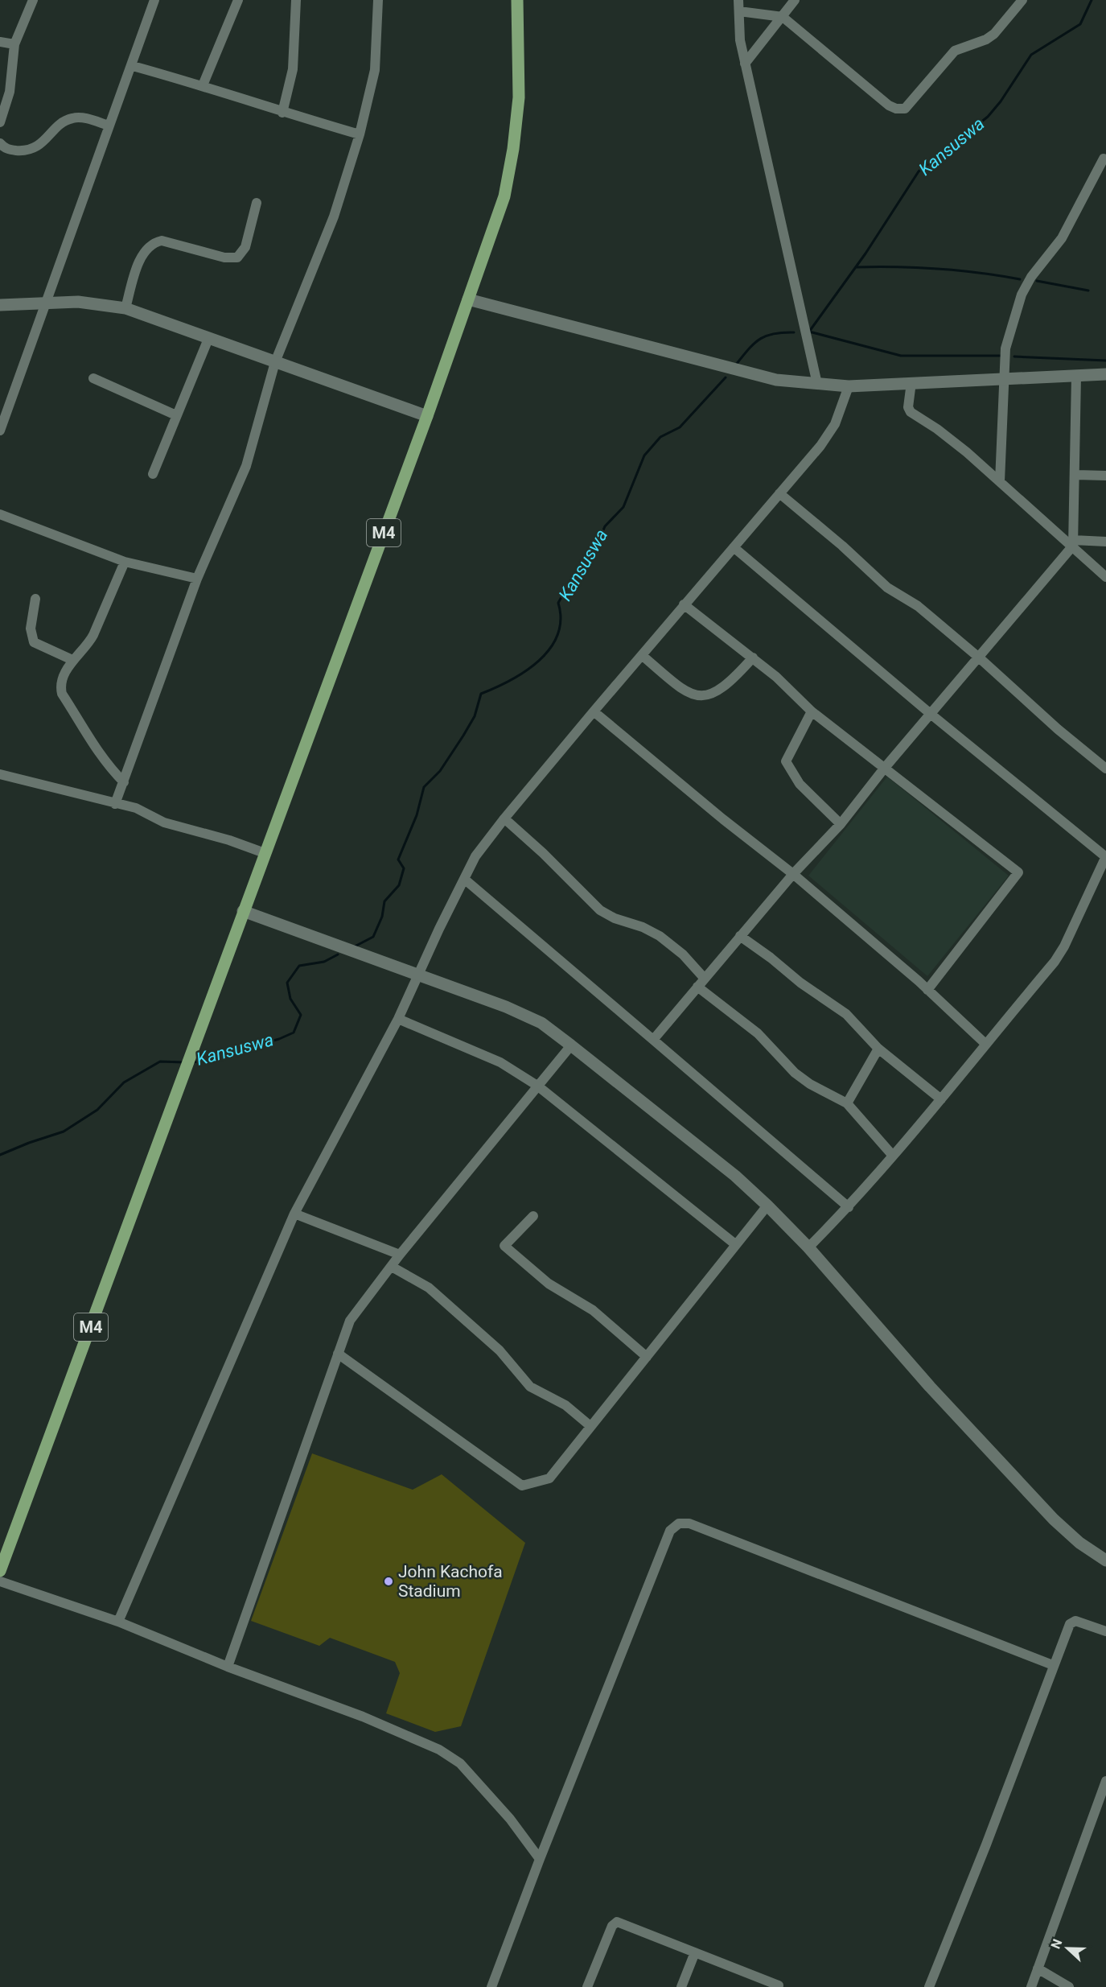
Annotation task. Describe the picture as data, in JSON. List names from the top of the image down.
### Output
{
  "streets": {
    "main road": ["M4"]
  },
  "water": ["Kansuswa"],
  "places": ["John Kachofa Stadium"],
  "north": "left"
}
